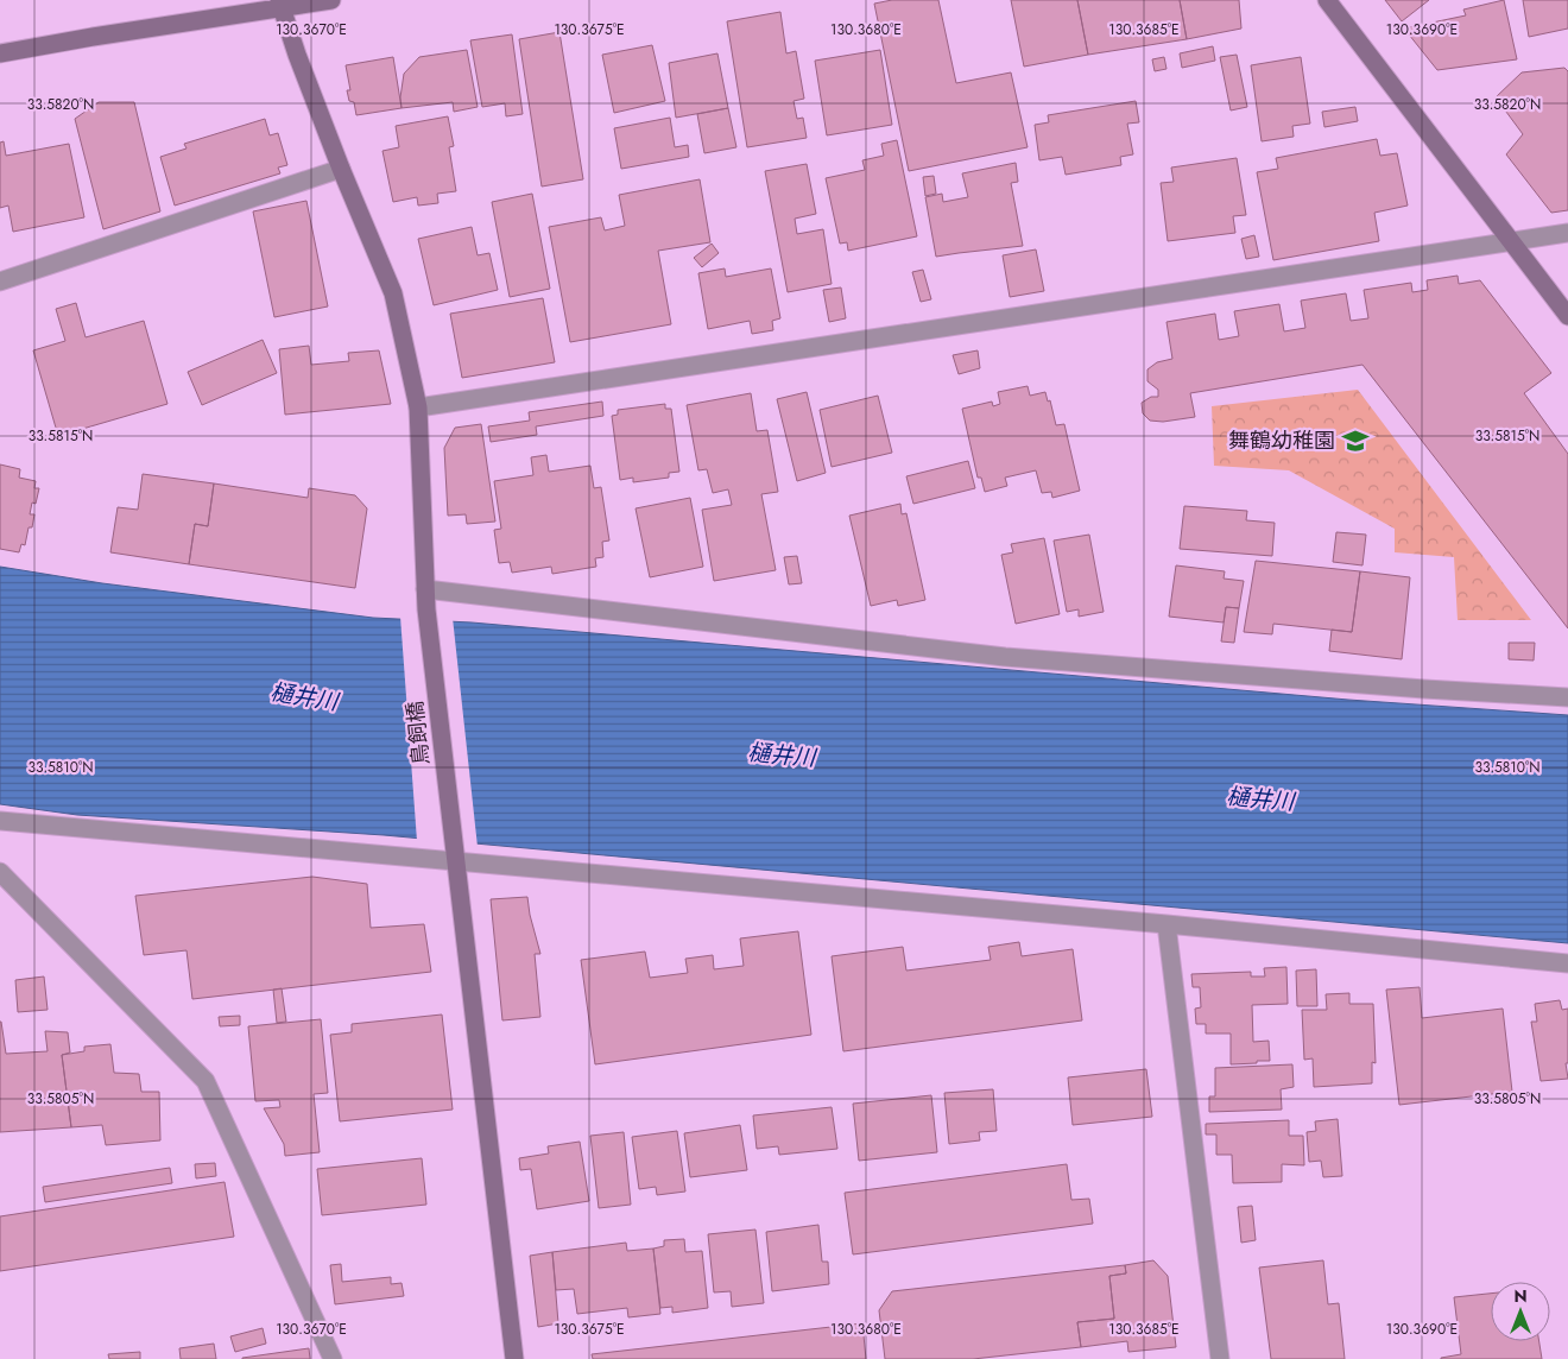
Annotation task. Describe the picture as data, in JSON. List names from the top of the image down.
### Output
{
  "streets": {
    "street": ["鳥飼橋"]
  },
  "water": ["樋井川"],
  "places": {
    "school or university": ["舞鶴幼稚園"]
  },
  "north": "top",
  "coordinates": [
    "130.3670°E",
    "130.3675°E",
    "130.3680°E",
    "130.3685°E",
    "130.3690°E",
    "33.5820°N",
    "33.5815°N",
    "33.5810°N",
    "33.5805°N"
  ]
}
